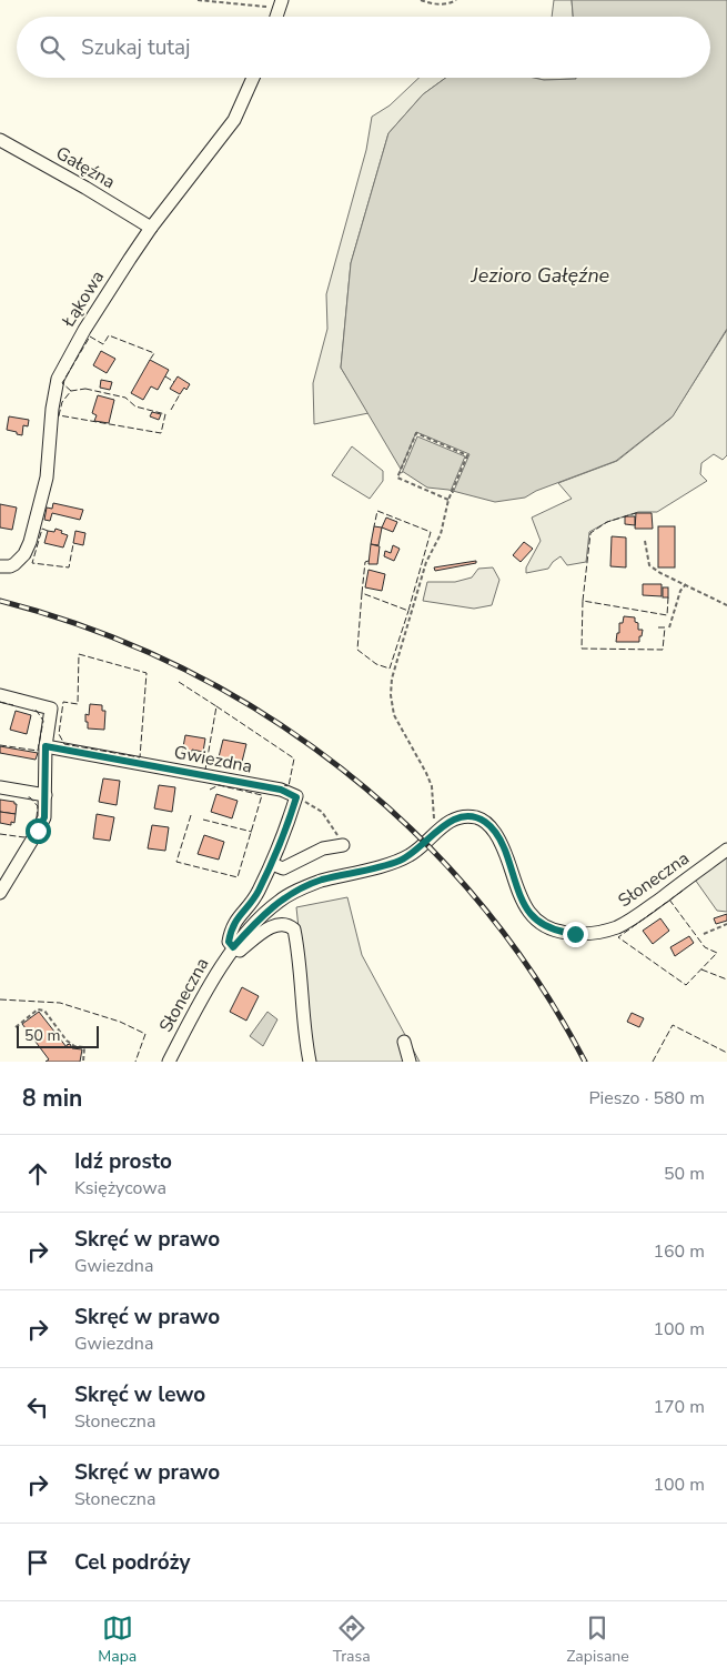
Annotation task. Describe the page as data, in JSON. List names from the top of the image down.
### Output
{
  "streets": {
    "street": [
      "Gałęźna",
      "Łąkowa",
      "Gwiezdna",
      "Słoneczna"
    ]
  },
  "crossings": [
    ["Gałęźna", "Łąkowa"]
  ],
  "water": ["Jezioro Gałęźne"],
  "scale_bar": "50 m",
  "page": {
    "search": "Szukaj tutaj",
    "scale": "50 m",
    "heading": ["8 min", "Pieszo · 580 m"],
    "list": [
      ["Idź prosto", "Księżycowa", "50 m"],
      ["Skręć w prawo", "Gwiezdna", "160 m"],
      ["Skręć w prawo", "Gwiezdna", "100 m"],
      ["Skręć w lewo", "Słoneczna", "170 m"],
      ["Skręć w prawo", "Słoneczna", "100 m"],
      "Cel podróży"
    ],
    "nav": ["Mapa", "Trasa", "Zapisane"]
  }
}
